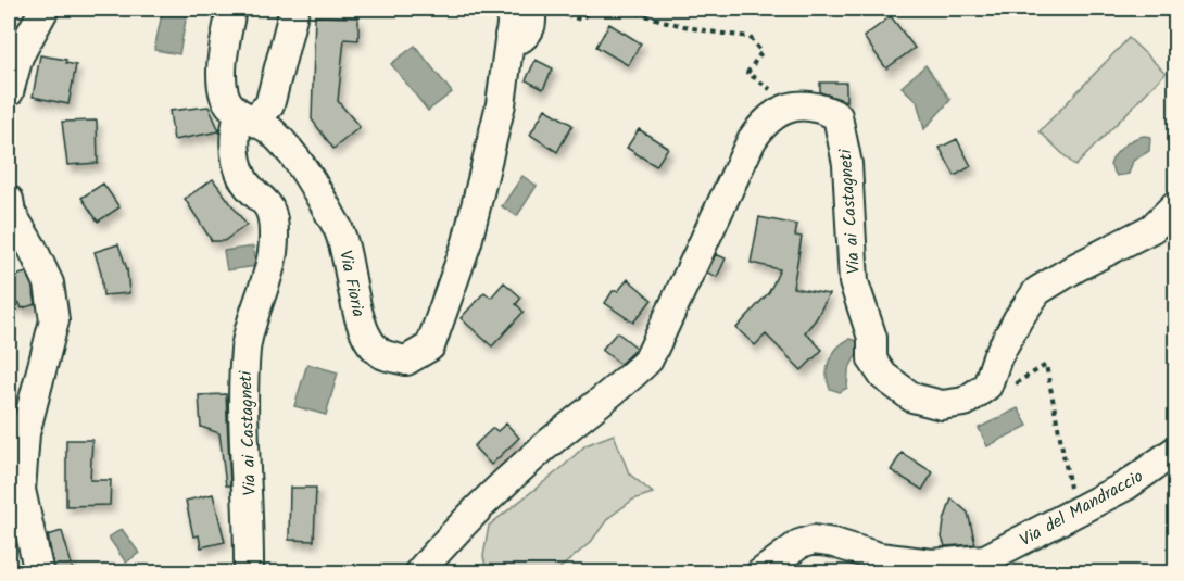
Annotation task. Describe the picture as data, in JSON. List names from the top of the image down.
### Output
{
  "streets": {
    "street": ["Via ai Castagneti", "Via Fioria", "Via del Mandraccio"]
  },
  "crossings": [
    ["Via ai Castagneti", "Via Fioria"]
  ]
}
